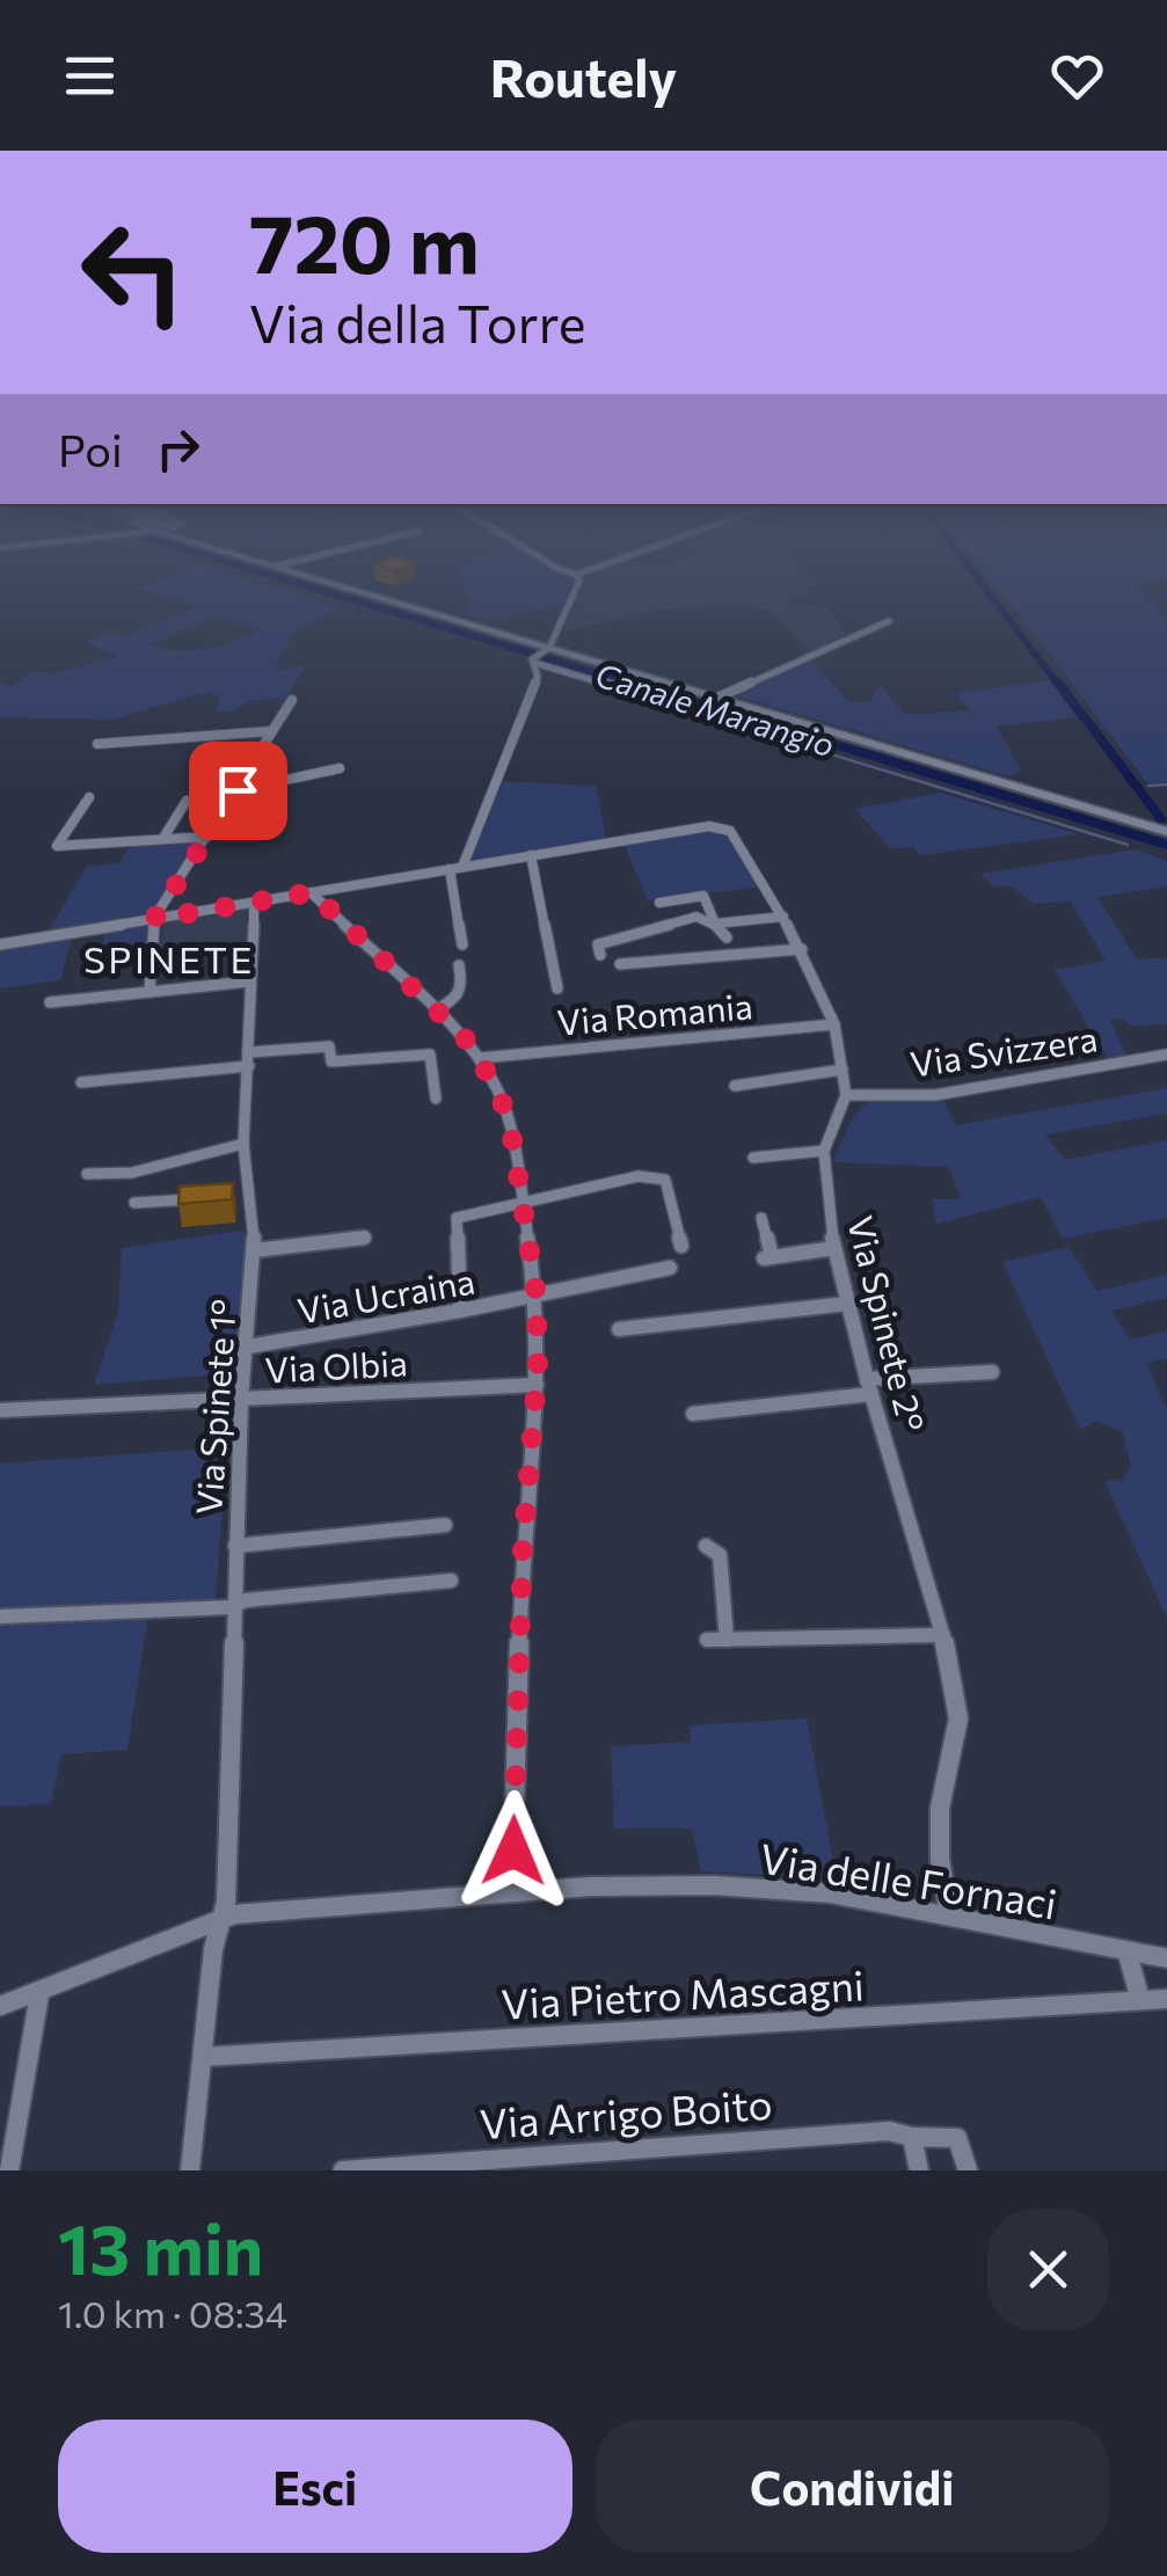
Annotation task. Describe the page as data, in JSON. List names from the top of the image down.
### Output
{
  "streets": {
    "street": [
      "Via Romania",
      "Via Svizzera",
      "Via Ucraina",
      "Via Spinete 2°",
      "Via Olbia",
      "Via Spinete 1°",
      "Via delle Fornaci",
      "Via Pietro Mascagni",
      "Via Arrigo Boito"
    ]
  },
  "crossings": [
    ["Via Svizzera", "Via Spinete 2°"],
    ["Via Ucraina", "Via Spinete 1°"],
    ["Via Spinete 2°", "Via delle Fornaci"],
    ["Via Olbia", "Via Spinete 1°"],
    ["Via Spinete 1°", "Via delle Fornaci"],
    ["Via Spinete 1°", "Via Pietro Mascagni"]
  ],
  "districts": ["SPINETE"],
  "water": ["Canale Marangio"],
  "page": {
    "header": "Routely",
    "turn": ["720 m", "Via della Torre"],
    "then": "Poi",
    "heading": ["13 min", "1.0 km · 08:34"],
    "buttons": ["Esci", "Condividi"]
  }
}
